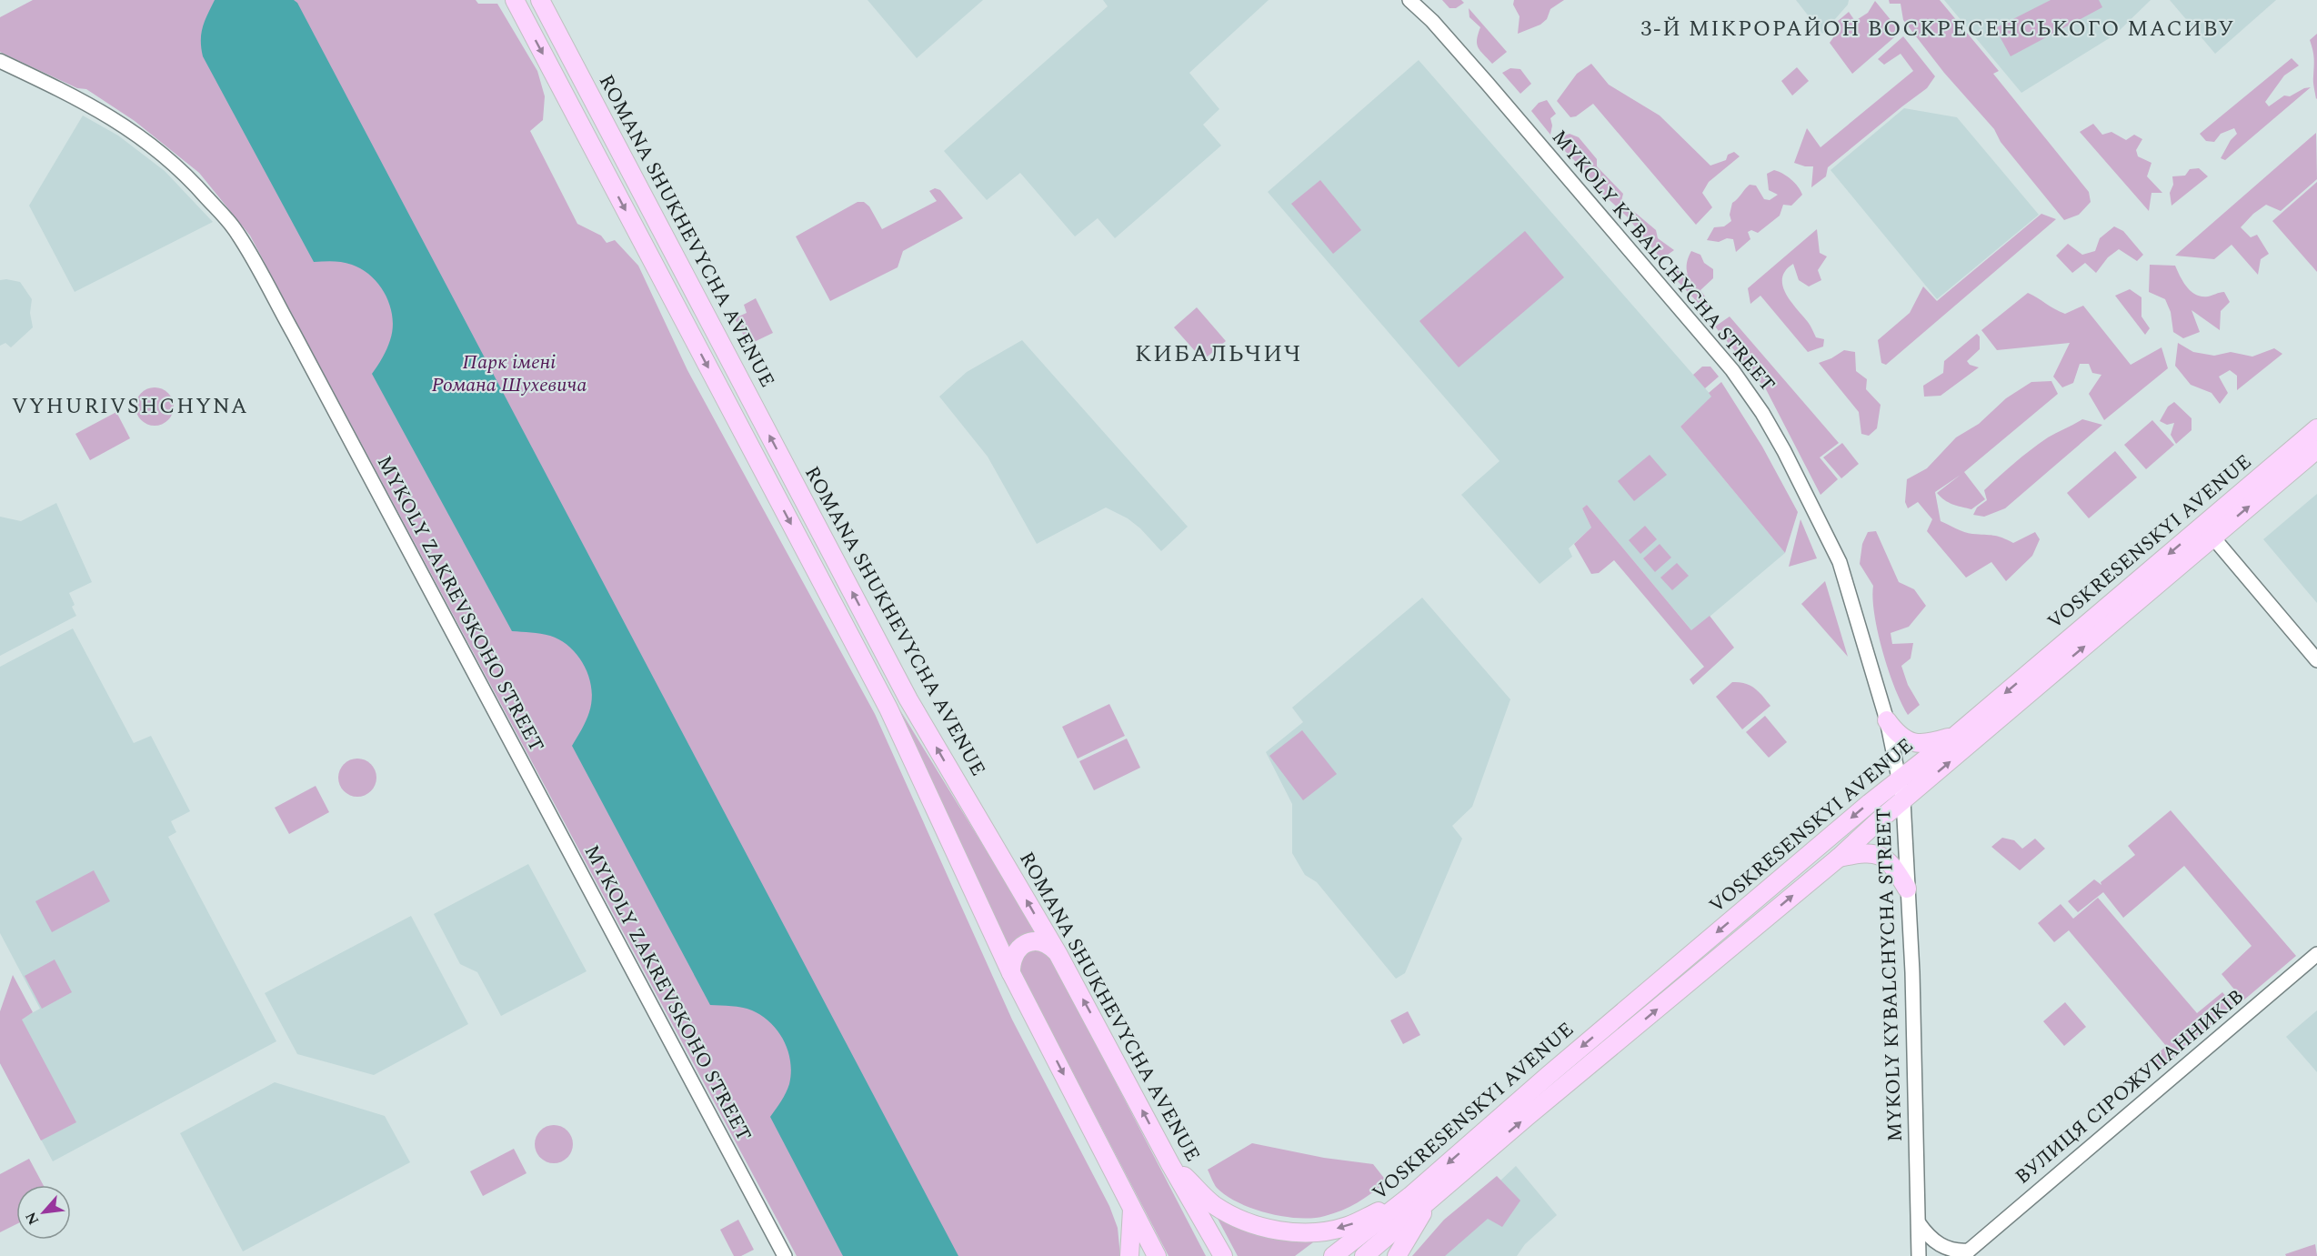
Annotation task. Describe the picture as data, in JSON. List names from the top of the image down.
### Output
{
  "streets": {
    "main road": ["ROMANA SHUKHEVYCHA AVENUE", "VOSKRESENSKYI AVENUE"],
    "street": ["MYKOLY KYBALCHYCHA STREET", "MYKOLY ZAKREVSKOHO STREET", "ВУЛИЦЯ СІРОЖУПАННИКІВ"]
  },
  "crossings": [
    ["MYKOLY KYBALCHYCHA STREET", "VOSKRESENSKYI AVENUE"],
    ["MYKOLY KYBALCHYCHA STREET", "ВУЛИЦЯ СІРОЖУПАННИКІВ"]
  ],
  "districts": ["3-Й МІКРОРАЙОН ВОСКРЕСЕНСЬКОГО МАСИВУ", "КИБАЛЬЧИЧ", "VYHURIVSHCHYNA"],
  "parks": ["Парк імені Романа Шухевича"],
  "north": "bottom left"
}
